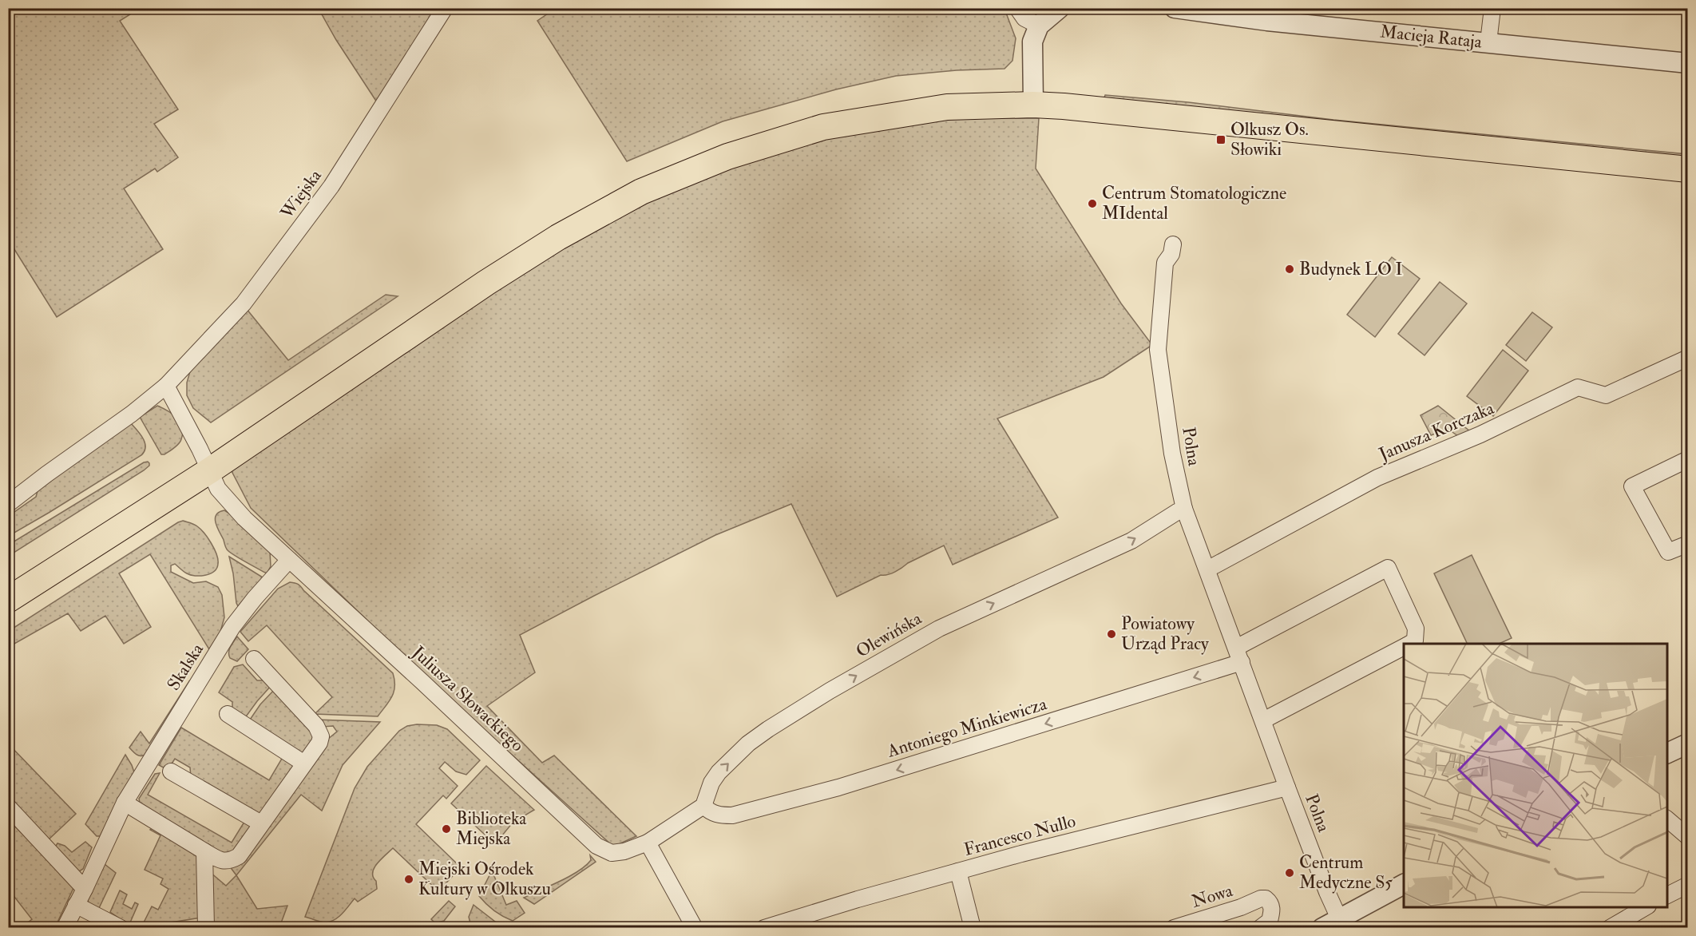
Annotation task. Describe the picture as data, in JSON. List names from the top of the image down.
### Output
{
  "streets": {
    "street": [
      "Macieja Rataja",
      "Wiejska",
      "Janusza Korczaka",
      "Polna",
      "Olewińska",
      "Skalska",
      "Juliusza Słowackiego",
      "Antoniego Minkiewicza",
      "Francesco Nullo",
      "Nowa"
    ]
  },
  "crossings": [
    ["Janusza Korczaka", "Polna"],
    ["Polna", "Olewińska"],
    ["Polna", "Antoniego Minkiewicza"],
    ["Polna", "Francesco Nullo"],
    ["Olewińska", "Antoniego Minkiewicza"],
    ["Skalska", "Juliusza Słowackiego"]
  ],
  "one_way": ["Olewińska", "Antoniego Minkiewicza"],
  "places": {
    "transit": ["Olkusz Os. Słowiki"],
    "other": [
      "Centrum Stomatologiczne MIdental",
      "Budynek LO I",
      "Powiatowy Urząd Pracy",
      "Biblioteka Miejska",
      "Centrum Medyczne S5",
      "Miejski Ośrodek Kultury w Olkuszu"
    ]
  }
}
